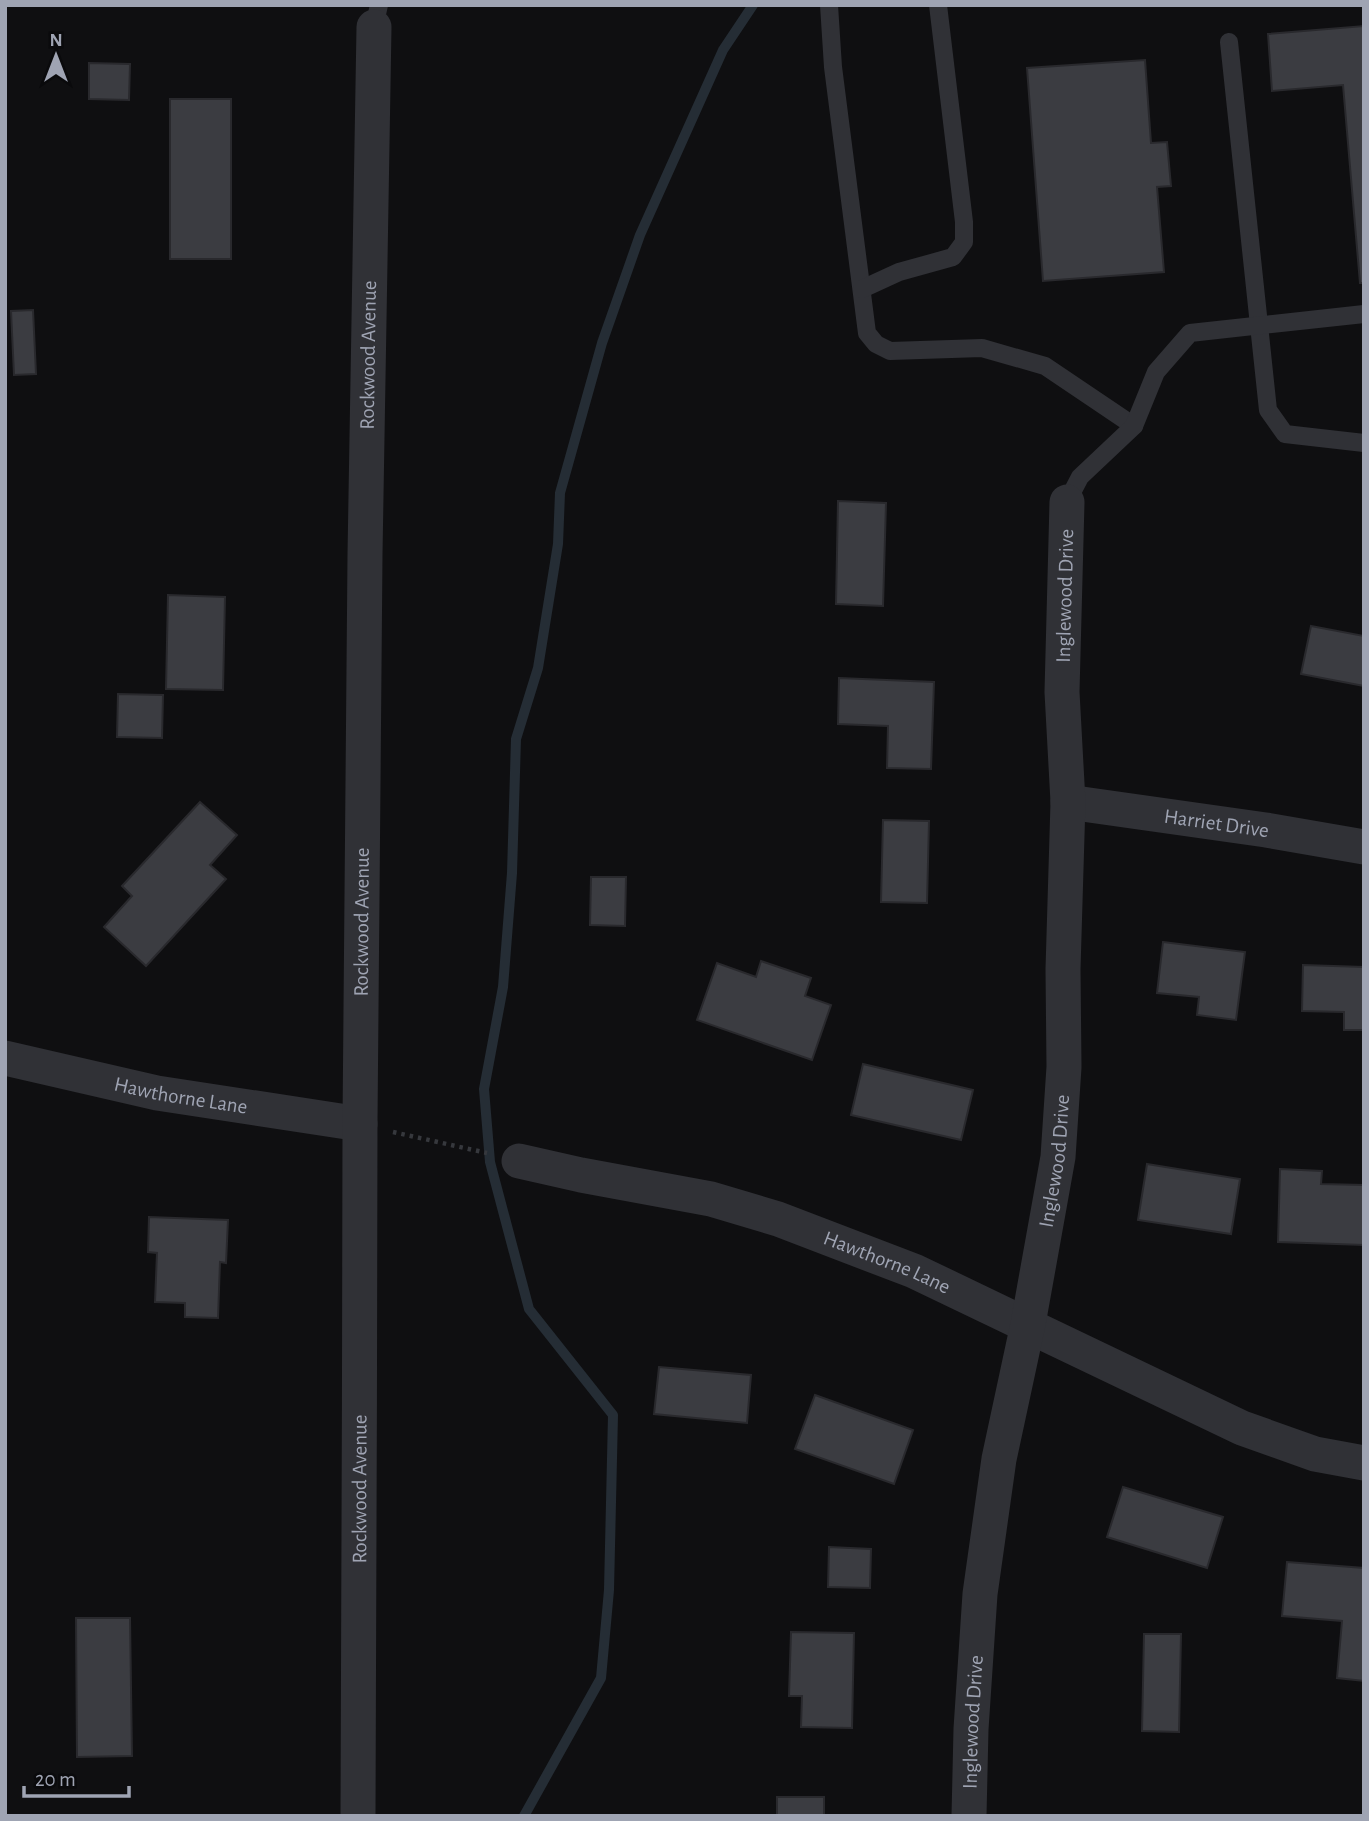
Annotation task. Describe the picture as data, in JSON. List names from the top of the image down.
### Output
{
  "streets": {
    "street": [
      "Rockwood Avenue",
      "Inglewood Drive",
      "Harriet Drive",
      "Hawthorne Lane"
    ]
  },
  "crossings": [
    ["Rockwood Avenue", "Hawthorne Lane"],
    ["Inglewood Drive", "Harriet Drive"],
    ["Inglewood Drive", "Hawthorne Lane"]
  ],
  "scale_bar": "20 m",
  "north": "top"
}
